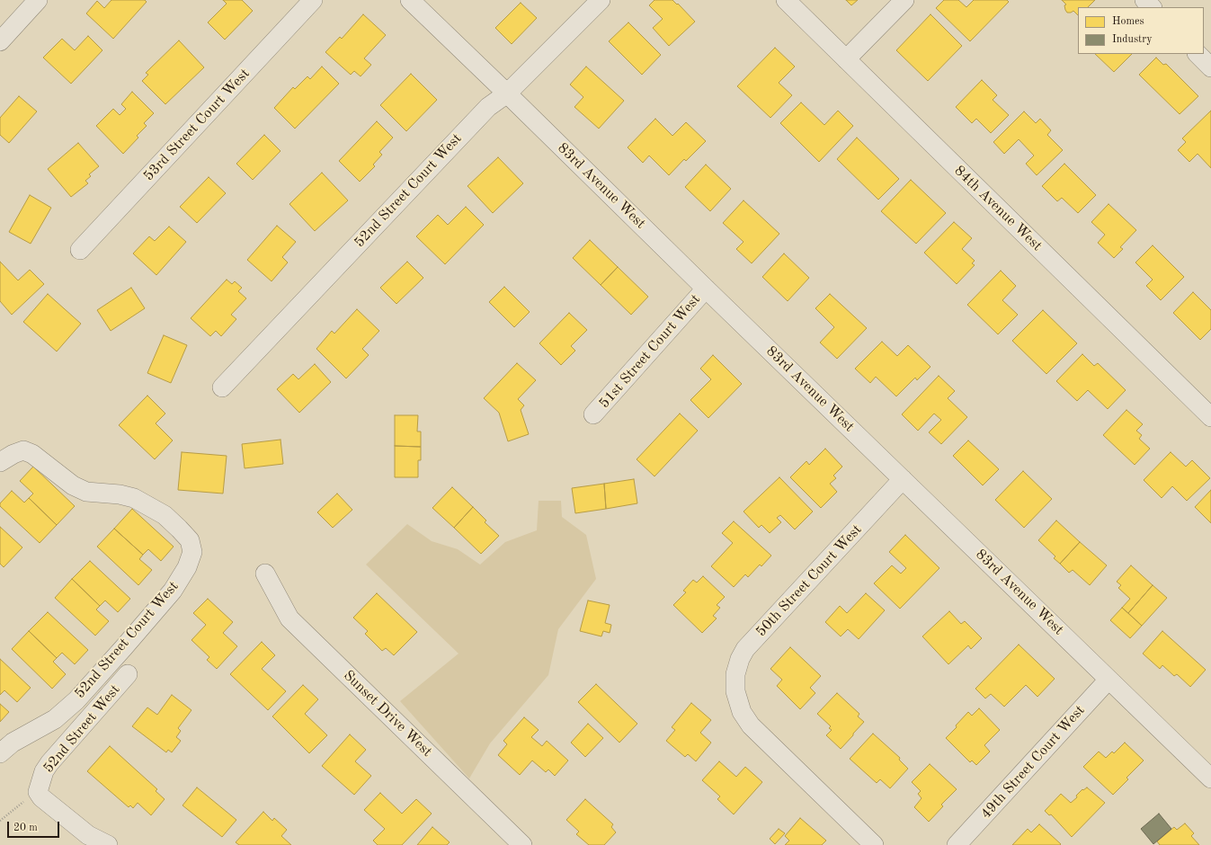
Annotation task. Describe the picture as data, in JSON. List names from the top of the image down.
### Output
{
  "streets": {
    "street": [
      "53rd Street Court West",
      "83rd Avenue West",
      "52nd Street Court West",
      "84th Avenue West",
      "51st Street Court West",
      "50th Street Court West",
      "Sunset Drive West",
      "52nd Street West",
      "49th Street Court West"
    ]
  },
  "crossings": [
    ["83rd Avenue West", "52nd Street Court West"],
    ["83rd Avenue West", "51st Street Court West"],
    ["83rd Avenue West", "50th Street Court West"],
    ["83rd Avenue West", "49th Street Court West"]
  ],
  "legend": ["Homes", "Industry"],
  "scale_bar": "20 m"
}
